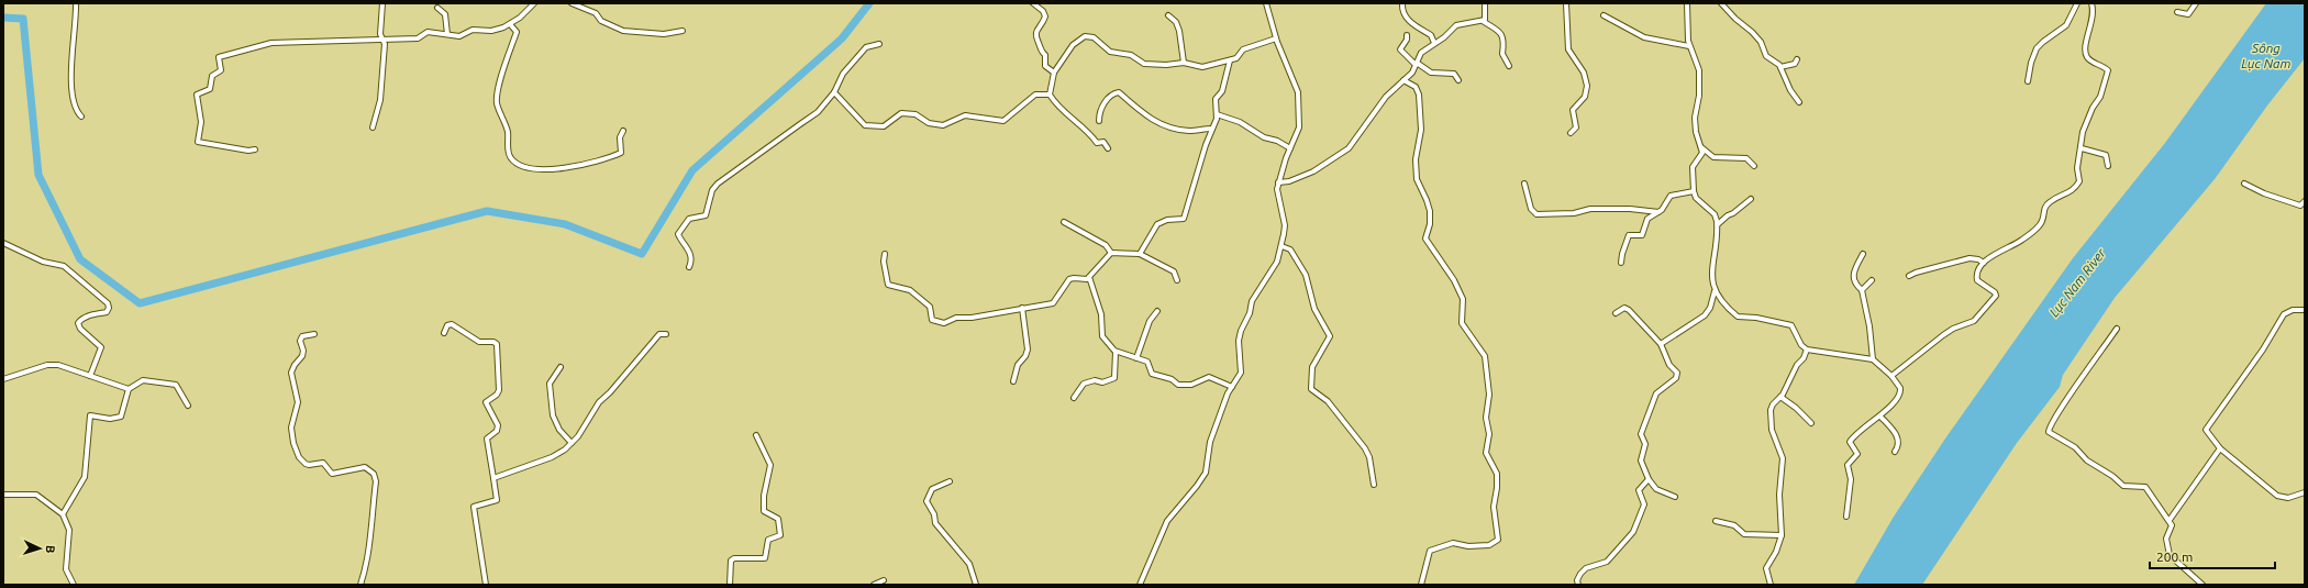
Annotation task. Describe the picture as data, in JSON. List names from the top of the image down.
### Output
{
  "water": ["Sông Lục Nam", "Lục Nam River"],
  "scale_bar": "200 m",
  "north": "right"
}
